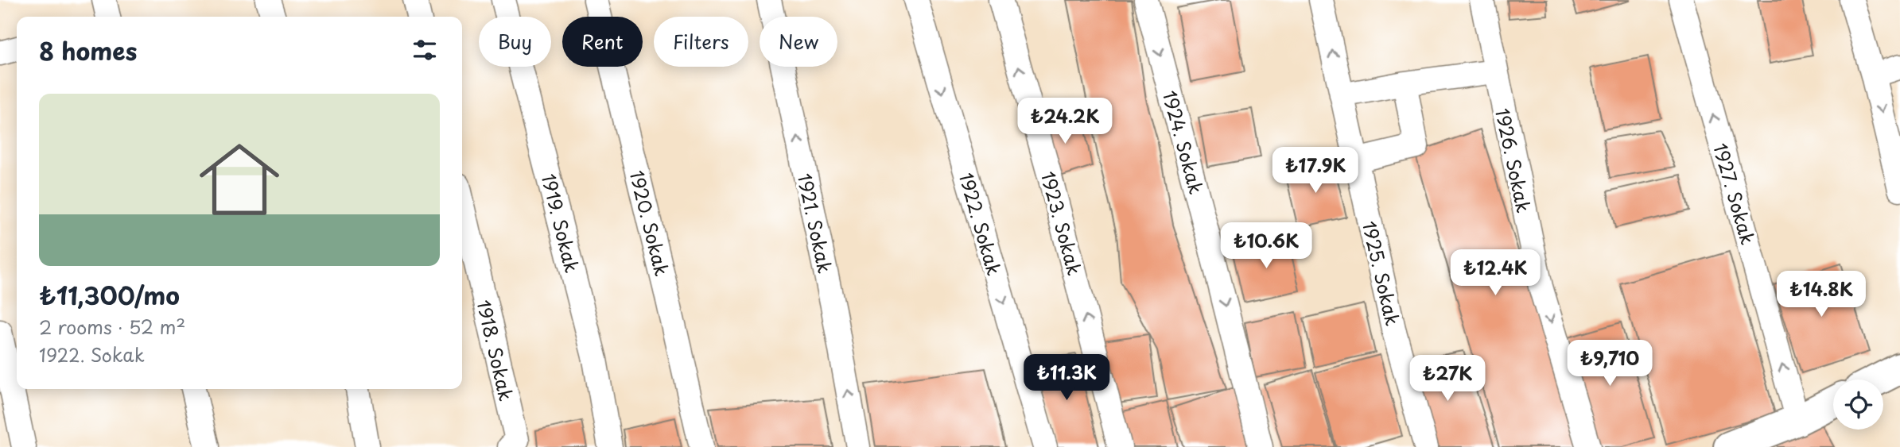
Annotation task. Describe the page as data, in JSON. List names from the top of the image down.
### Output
{
  "streets": {
    "street": [
      "1924. Sokak",
      "1926. Sokak",
      "1927. Sokak",
      "1919. Sokak",
      "1920. Sokak",
      "1921. Sokak",
      "1923. Sokak",
      "1922. Sokak",
      "1925. Sokak",
      "1918. Sokak"
    ]
  },
  "one_way": [
    "1924. Sokak",
    "1926. Sokak",
    "1921. Sokak",
    "1923. Sokak",
    "1922. Sokak"
  ],
  "page": {
    "chip": [
      "Buy",
      "Rent",
      "Filters",
      "New"
    ],
    "heading": "8 homes",
    "list": [
      {
        "name": "₺11,300/mo",
        "note": "2 rooms · 52 m² · 1922. Sokak"
      }
    ],
    "price": [
      "₺24.2K",
      "₺17.9K",
      "₺10.6K",
      "₺12.4K",
      "₺14.8K",
      "₺9,710",
      "₺11.3K",
      "₺27K"
    ]
  }
}
